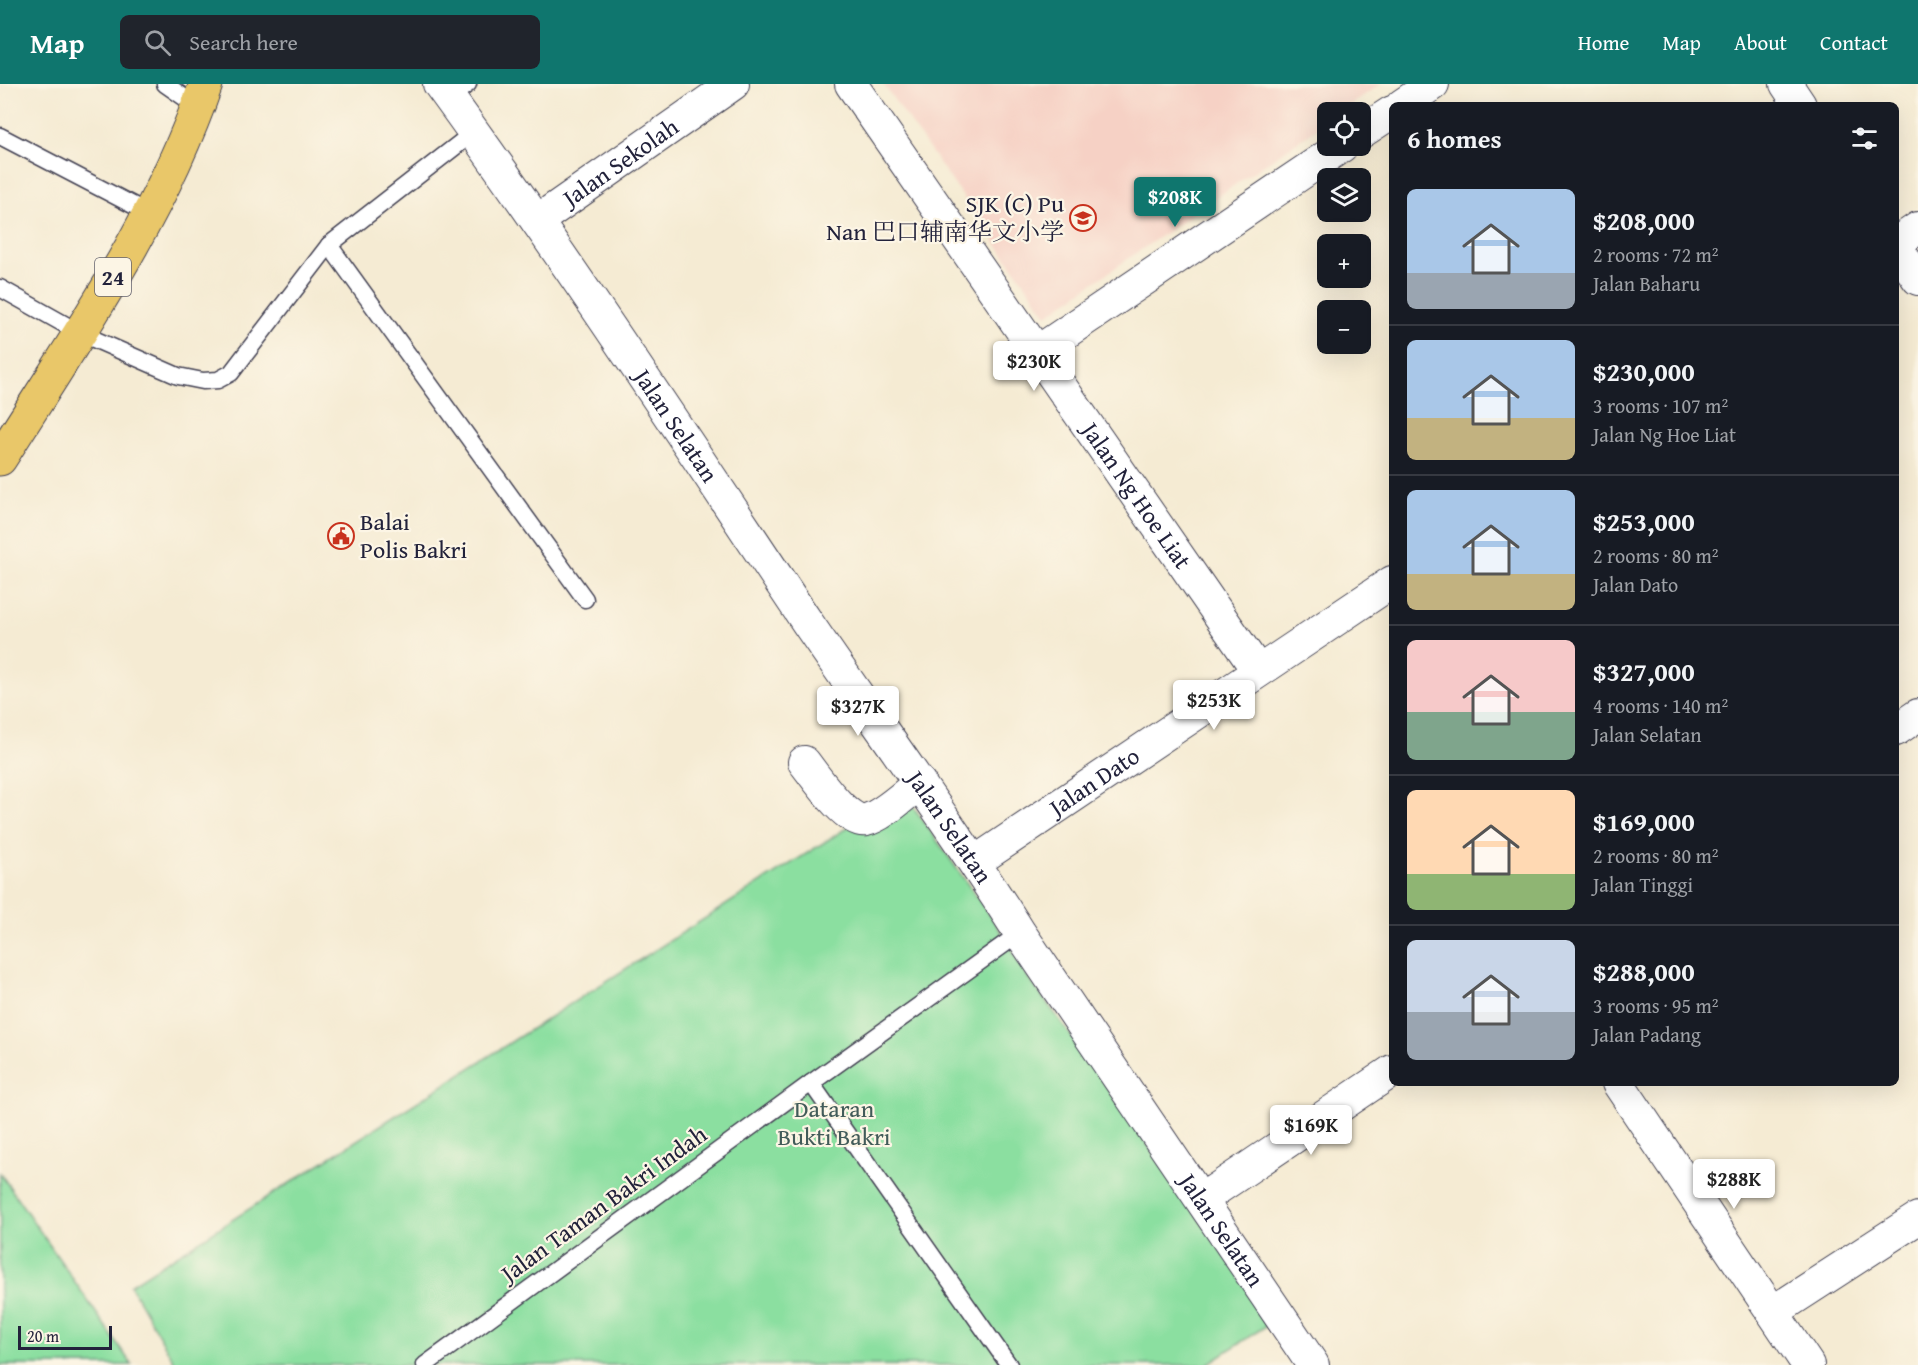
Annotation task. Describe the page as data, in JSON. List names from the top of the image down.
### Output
{
  "streets": {
    "main road": ["24"],
    "street": [
      "Jalan Sekolah",
      "Jalan Selatan",
      "Jalan Ng Hoe Liat",
      "Jalan Dato"
    ],
    "lane": ["Jalan Taman Bakri Indah"]
  },
  "crossings": [
    ["Jalan Sekolah", "Jalan Selatan"],
    ["Jalan Selatan", "Jalan Dato"],
    ["Jalan Selatan", "Jalan Taman Bakri Indah"],
    ["Jalan Ng Hoe Liat", "Jalan Dato"]
  ],
  "parks": ["Dataran Bukti Bakri"],
  "places": {
    "school or university": ["SJK (C) Pu Nan 巴口辅南华文小学"],
    "public building": ["Balai Polis Bakri"]
  },
  "scale_bar": "20 m",
  "page": {
    "header": "Map",
    "search": "Search here",
    "nav": [
      "Home",
      "Map",
      "About",
      "Contact"
    ],
    "map_buttons": ["+", "−"],
    "heading": "6 homes",
    "list": [
      {
        "name": "$208,000",
        "note": "2 rooms · 72 m² · Jalan Baharu"
      },
      {
        "name": "$230,000",
        "note": "3 rooms · 107 m² · Jalan Ng Hoe Liat"
      },
      {
        "name": "$253,000",
        "note": "2 rooms · 80 m² · Jalan Dato"
      },
      {
        "name": "$327,000",
        "note": "4 rooms · 140 m² · Jalan Selatan"
      },
      {
        "name": "$169,000",
        "note": "2 rooms · 80 m² · Jalan Tinggi"
      },
      {
        "name": "$288,000",
        "note": "3 rooms · 95 m² · Jalan Padang"
      }
    ],
    "price": [
      "$208K",
      "$230K",
      "$253K",
      "$327K",
      "$169K",
      "$288K"
    ],
    "scale": "20 m"
  }
}
